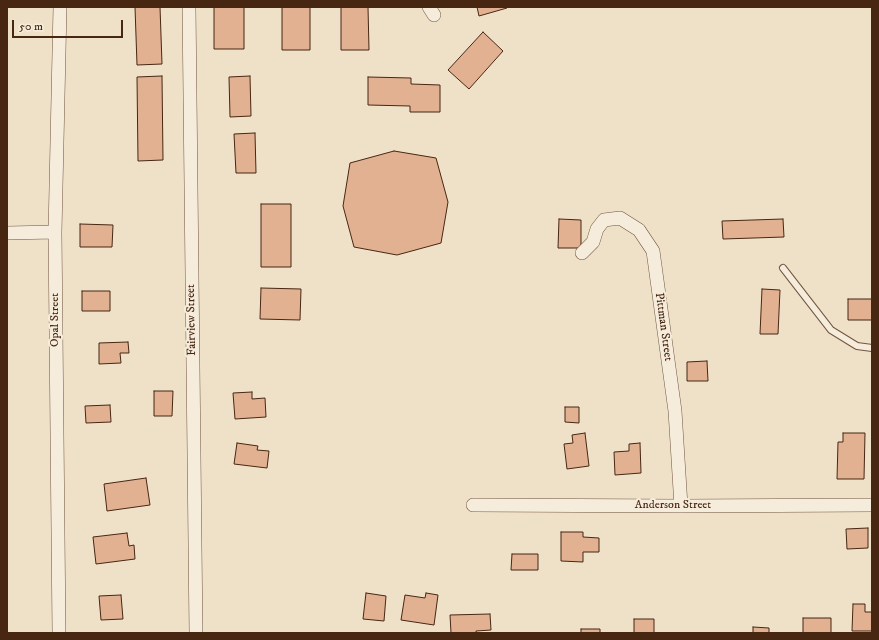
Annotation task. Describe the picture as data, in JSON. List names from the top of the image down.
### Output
{
  "streets": {
    "street": [
      "Opal Street",
      "Fairview Street",
      "Pittman Street",
      "Anderson Street"
    ]
  },
  "crossings": [
    ["Pittman Street", "Anderson Street"]
  ],
  "scale_bar": "50 m"
}
